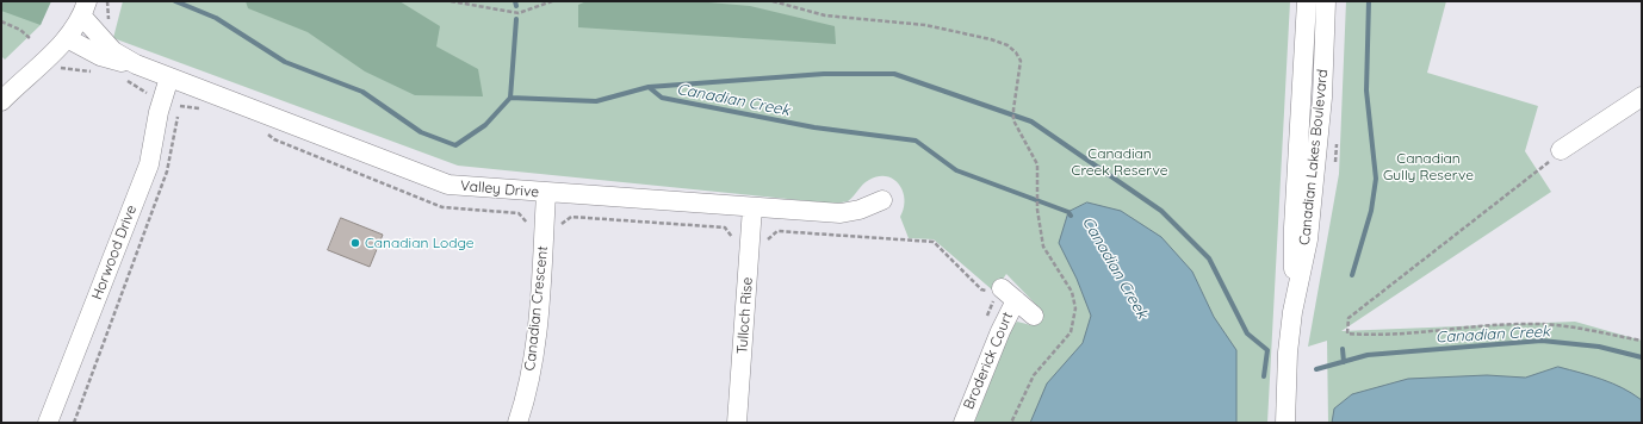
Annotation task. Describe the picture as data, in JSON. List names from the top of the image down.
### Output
{
  "streets": {
    "street": [
      "Canadian Lakes Boulevard",
      "Valley Drive",
      "Horwood Drive",
      "Canadian Crescent",
      "Tulloch Rise",
      "Broderick Court"
    ]
  },
  "crossings": [
    ["Valley Drive", "Horwood Drive"],
    ["Valley Drive", "Canadian Crescent"],
    ["Valley Drive", "Tulloch Rise"]
  ],
  "water": ["Canadian Creek"],
  "parks": ["Canadian Creek Reserve", "Canadian Gully Reserve"],
  "places": ["Canadian Lodge"]
}
